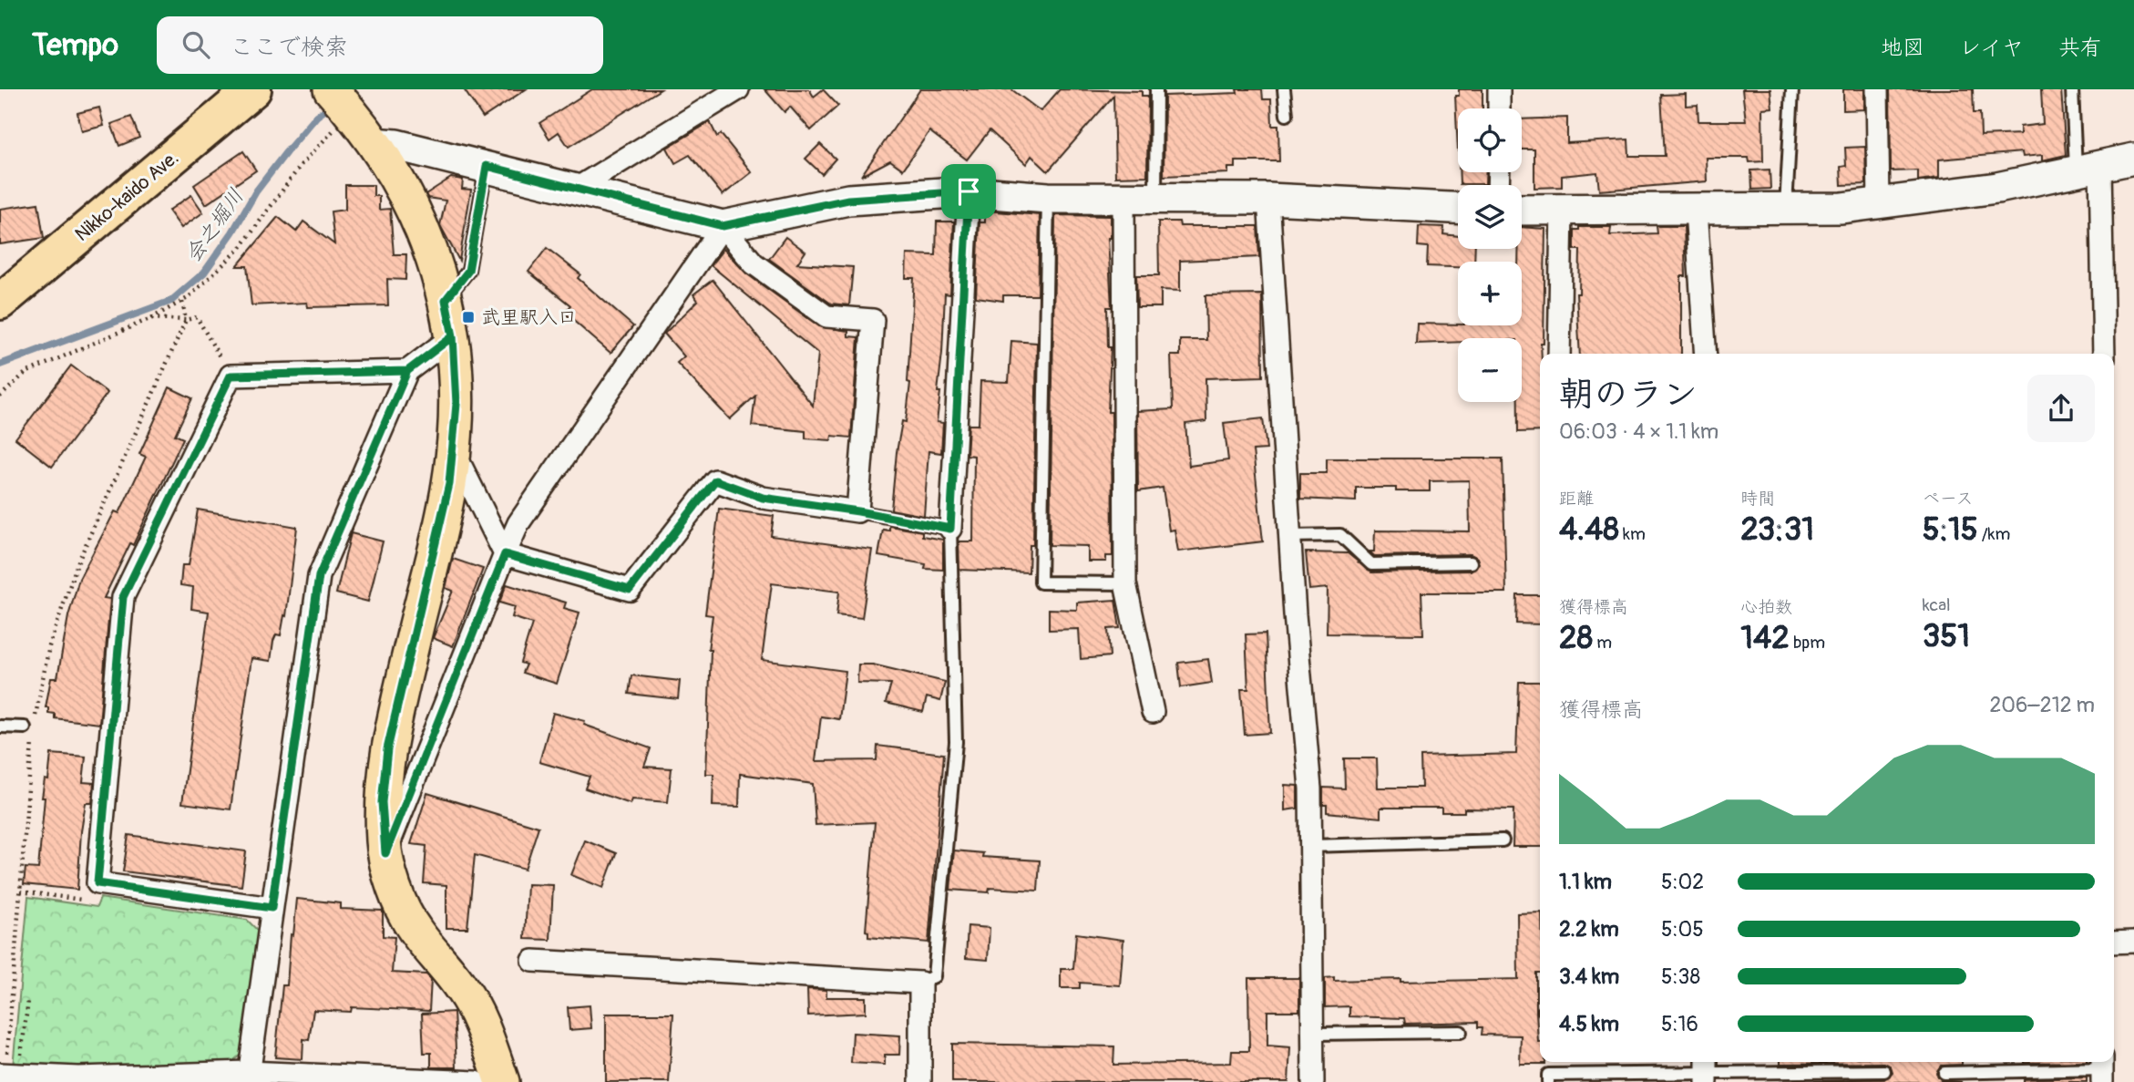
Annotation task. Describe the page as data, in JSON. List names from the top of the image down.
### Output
{
  "streets": {
    "highway": ["Nikko-kaido Ave."]
  },
  "water": ["会之堀川"],
  "places": {
    "transit": ["武里駅入口"]
  },
  "page": {
    "header": "Tempo",
    "search": "ここで検索",
    "nav": ["地図", "レイヤ", "共有"],
    "map_buttons": ["+", "−"],
    "heading": ["朝のラン", "06:03 · 4 × 1.1 km"],
    "stats": [
      ["距離", "4.48 km"],
      ["時間", "23:31"],
      ["ペース", "5:15 /km"],
      ["獲得標高", "28 m"],
      ["心拍数", "142 bpm"],
      ["kcal", "351"]
    ],
    "chart": ["獲得標高", "206–212 m"],
    "list": [
      {
        "name": "1.1 km",
        "note": "5:02"
      },
      {
        "name": "2.2 km",
        "note": "5:05"
      },
      {
        "name": "3.4 km",
        "note": "5:38"
      },
      {
        "name": "4.5 km",
        "note": "5:16"
      }
    ]
  }
}
